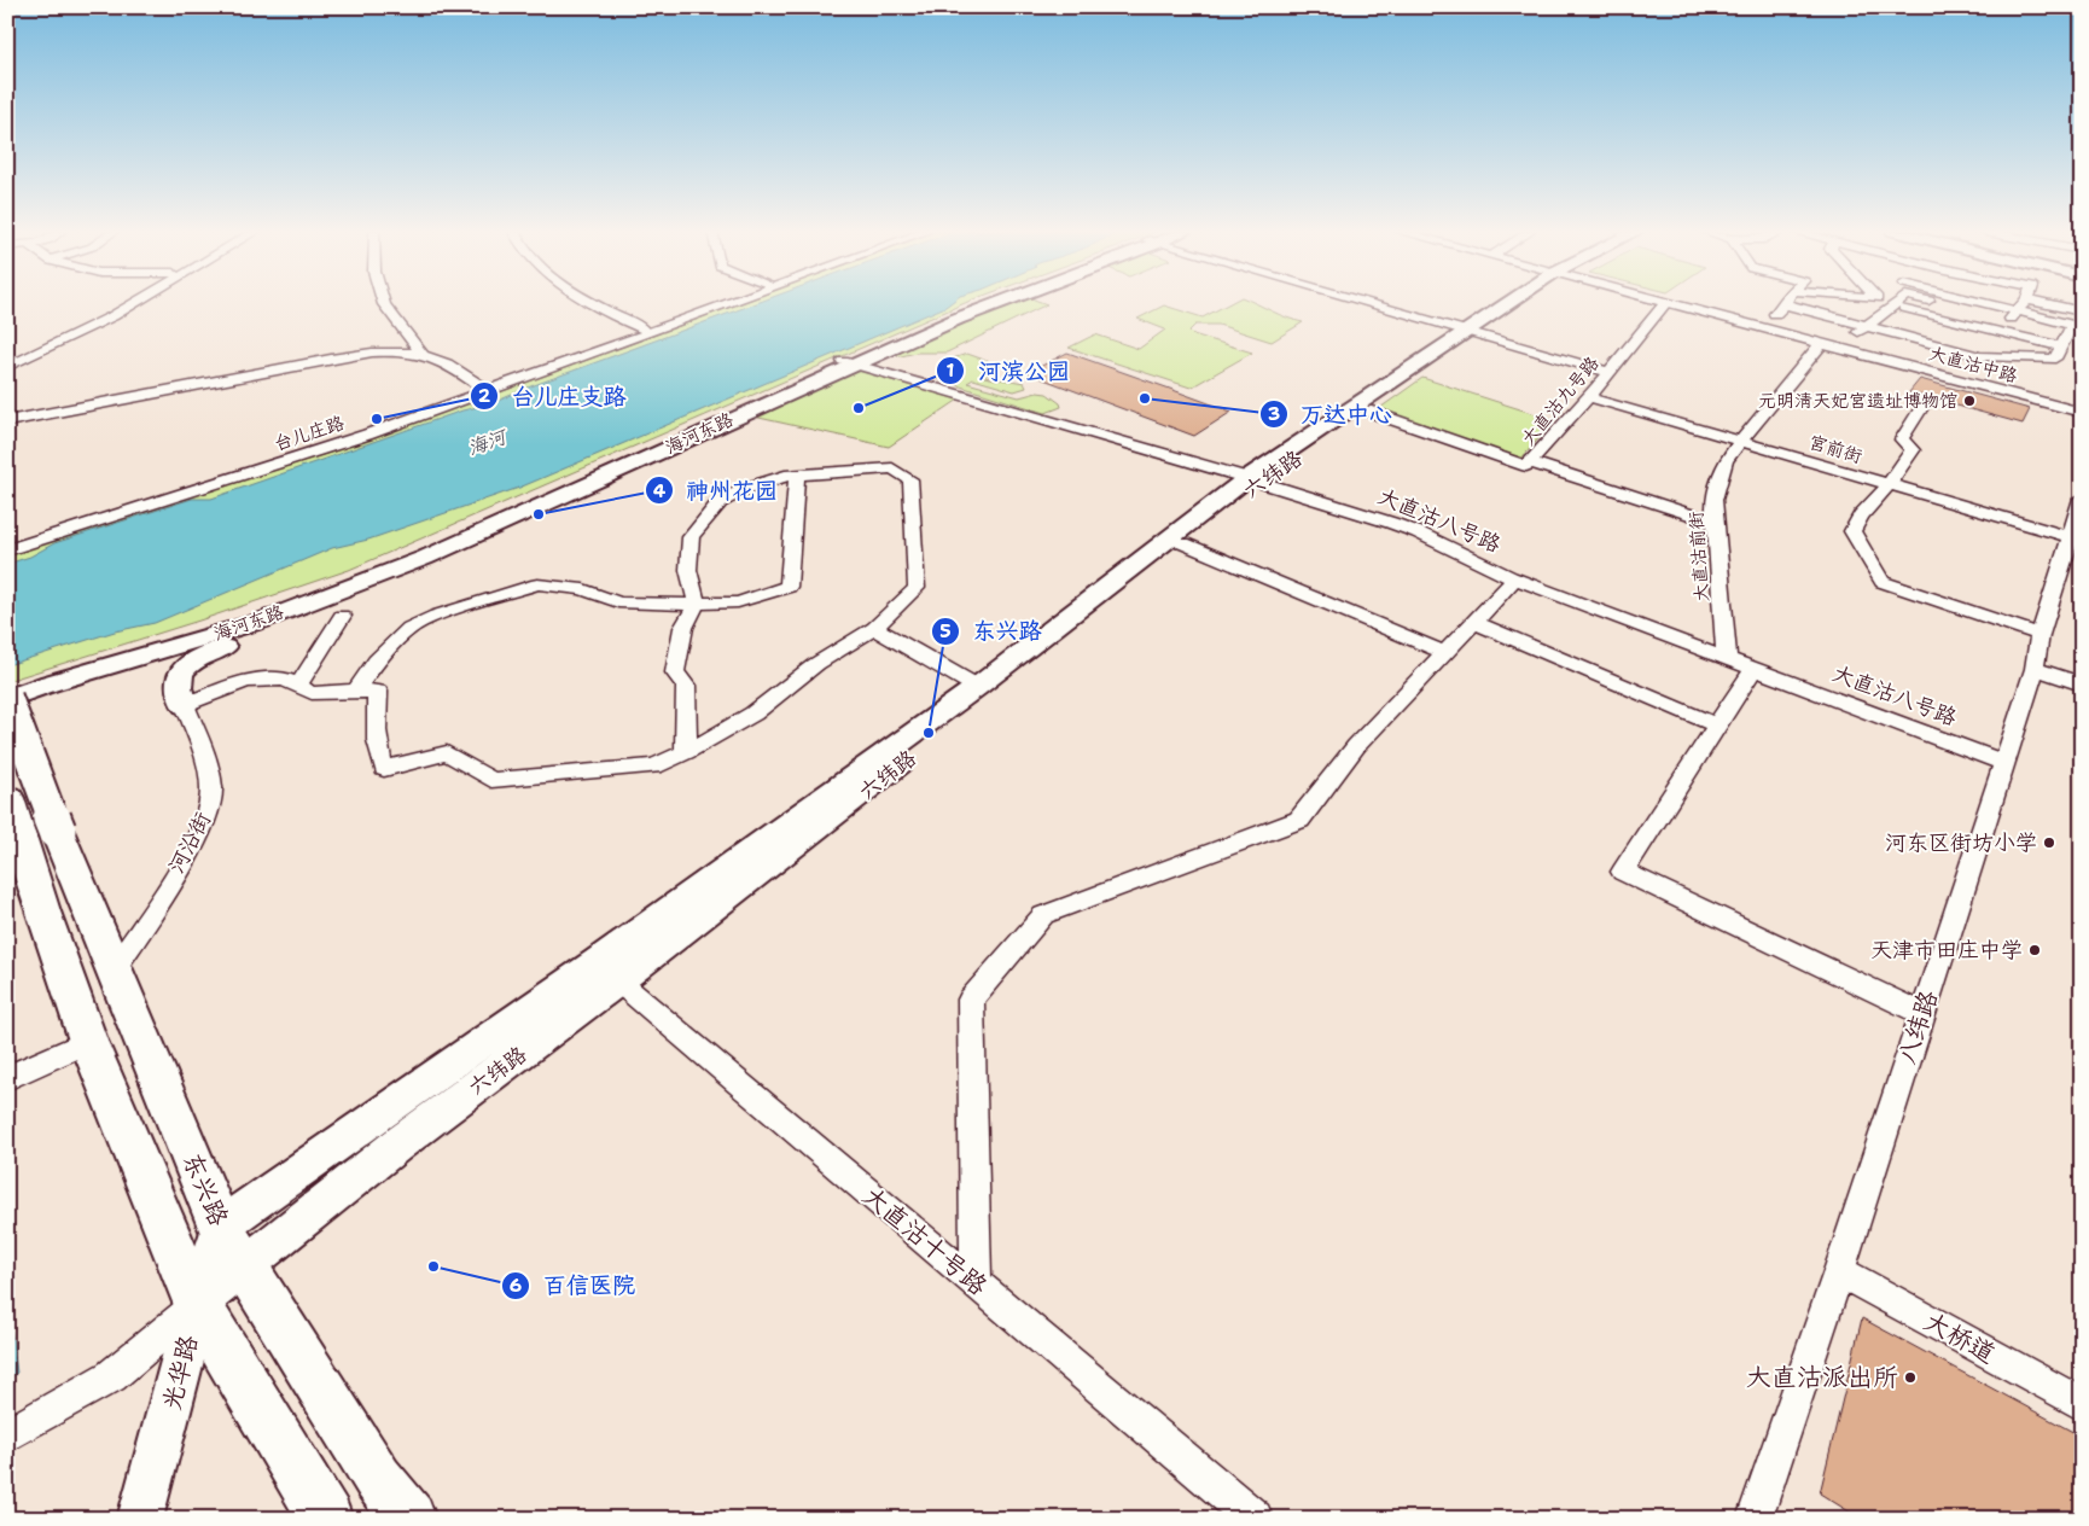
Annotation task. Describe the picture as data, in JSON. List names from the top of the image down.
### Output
{
  "streets": {
    "highway": ["东兴路"],
    "main road": ["海河东路", "六纬路", "光华路"],
    "street": [
      "大直沽中路",
      "大直沽九号路",
      "台儿庄路",
      "宫前街",
      "大直沽八号路",
      "大直沽前街",
      "河沿街",
      "八纬路",
      "大直沽十号路",
      "大桥道"
    ]
  },
  "crossings": [
    ["大直沽中路", "大直沽前街"],
    ["大直沽九号路", "宫前街"],
    ["海河东路", "大直沽八号路"],
    ["宫前街", "大直沽前街"],
    ["宫前街", "八纬路"],
    ["六纬路", "大直沽八号路"],
    ["六纬路", "东兴路"],
    ["六纬路", "大直沽十号路"],
    ["六纬路", "光华路"],
    ["大直沽八号路", "大直沽前街"],
    ["大直沽八号路", "八纬路"],
    ["河沿街", "东兴路"],
    ["八纬路", "大桥道"],
    ["东兴路", "光华路"]
  ],
  "water": ["海河"],
  "places": [
    "万达中心",
    "元明清天妃宫遗址博物馆",
    "河滨公园",
    "台儿庄支路",
    "神州花园",
    "东兴路",
    "河东区街坊小学",
    "天津市田庄中学",
    "百信医院",
    "大直沽派出所"
  ]
}
